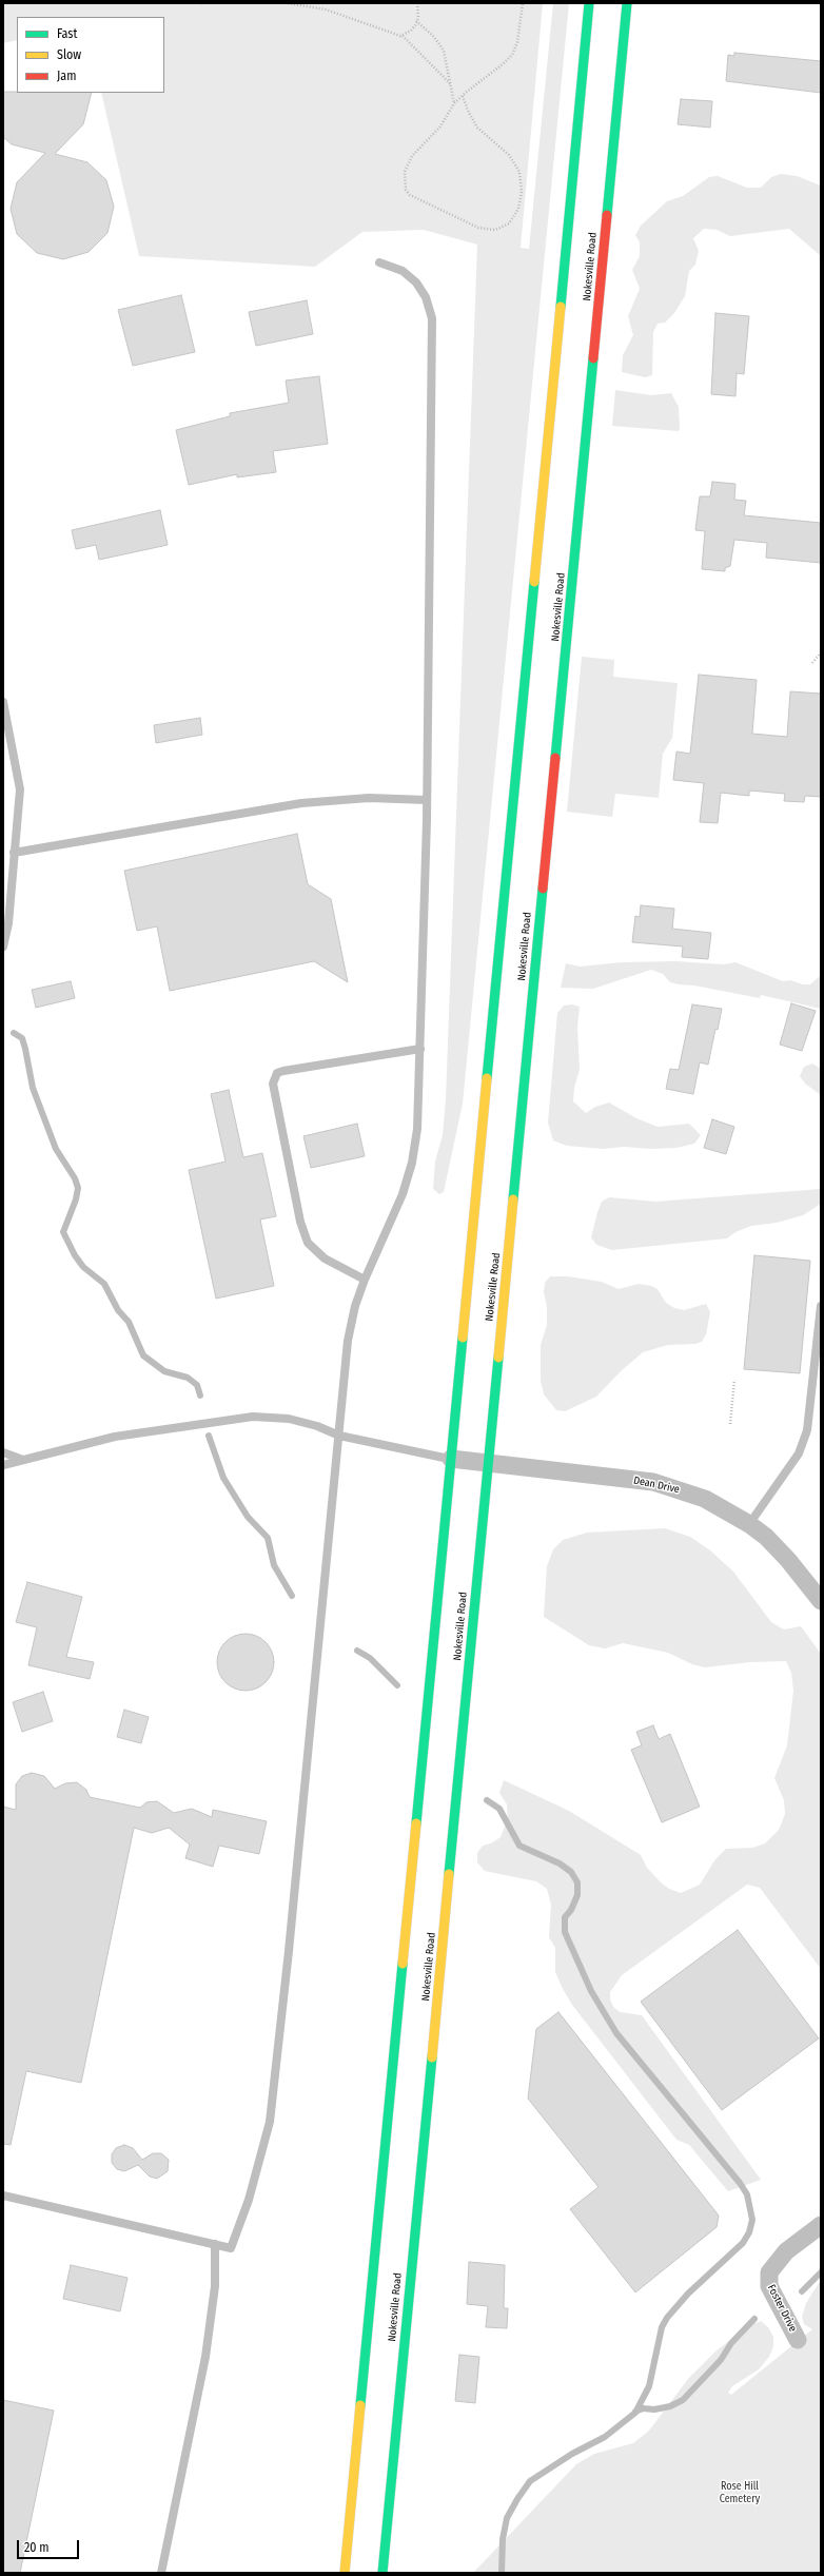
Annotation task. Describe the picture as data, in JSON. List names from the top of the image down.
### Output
{
  "streets": {
    "highway": ["Nokesville Road"],
    "street": ["Dean Drive", "Foster Drive"]
  },
  "crossings": [
    ["Nokesville Road", "Dean Drive"]
  ],
  "parks": ["Rose Hill Cemetery"],
  "legend": ["Fast", "Slow", "Jam"],
  "scale_bar": "20 m"
}
